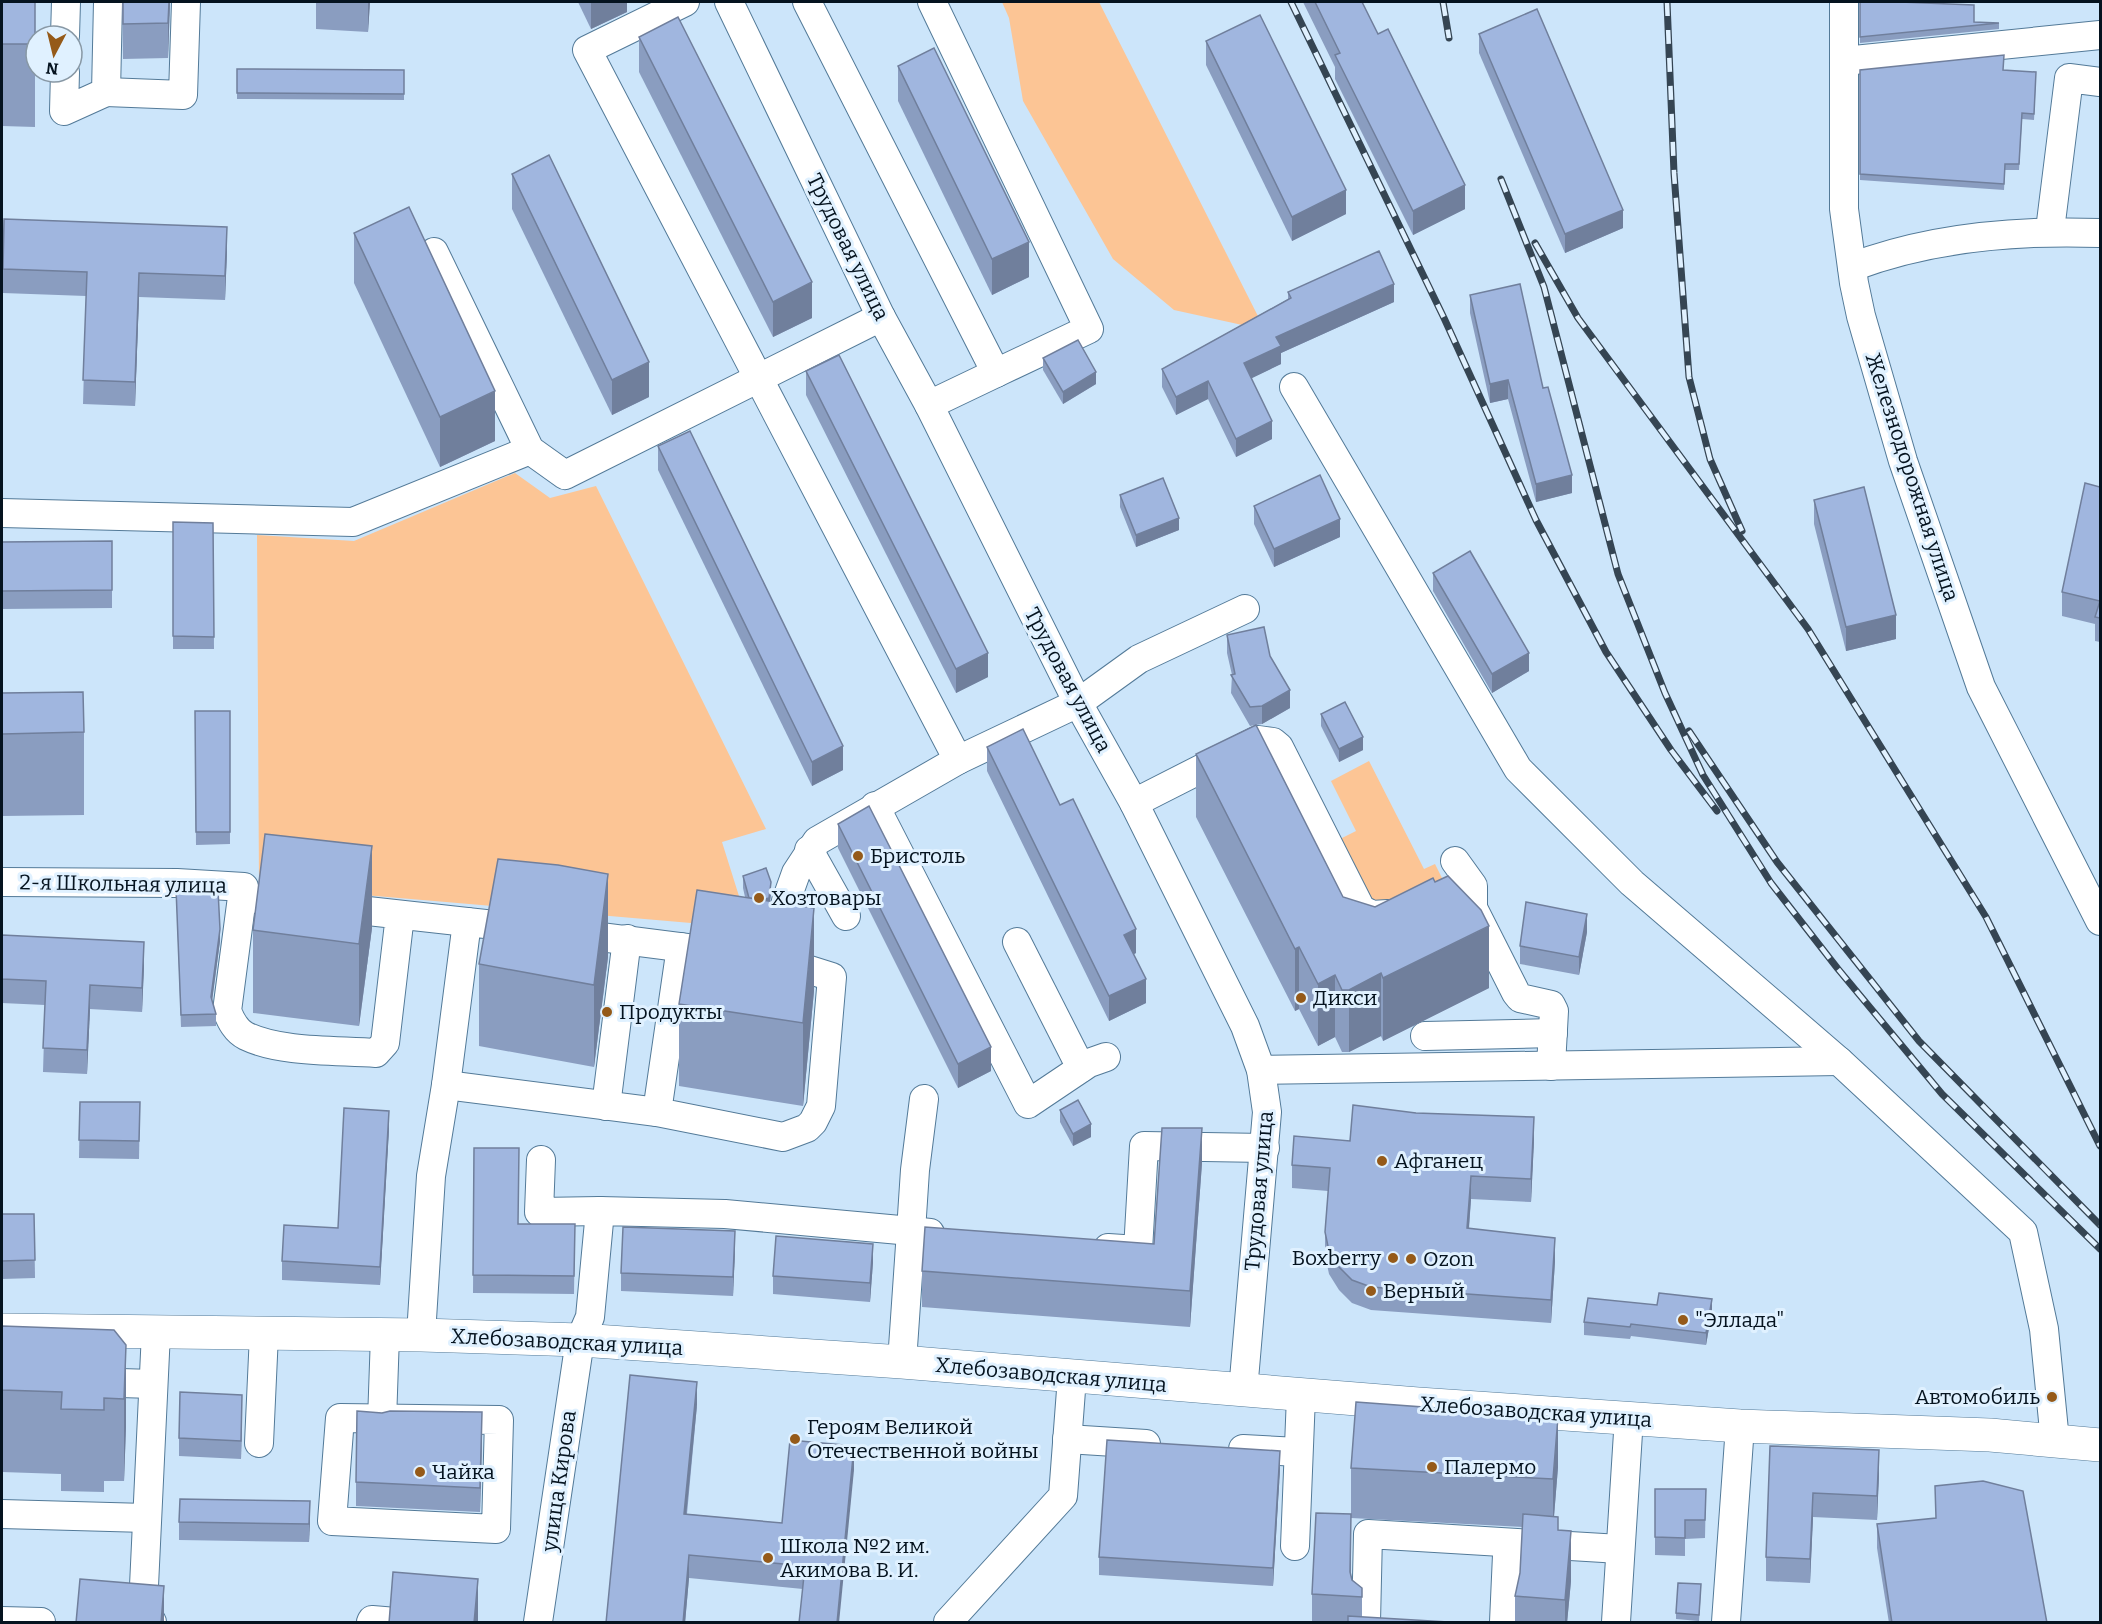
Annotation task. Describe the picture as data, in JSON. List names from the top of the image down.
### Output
{
  "streets": {
    "main road": ["Хлебозаводская улица"],
    "street": [
      "Трудовая улица",
      "Железнодорожная улица",
      "2-я Школьная улица",
      "улица Кирова"
    ]
  },
  "crossings": [
    ["Трудовая улица", "Хлебозаводская улица"],
    ["Хлебозаводская улица", "улица Кирова"]
  ],
  "places": [
    "Бристоль",
    "Хозтовары",
    "Дикси",
    "Продукты",
    "Афганец",
    "Boxberry",
    "Ozon",
    "Верный",
    "\"Эллада\"",
    "Автомобиль",
    "Героям Великой Отечественной войны",
    "Палермо",
    "Чайка",
    "Школа №2 им. Акимова В. И."
  ],
  "north": "bottom"
}
